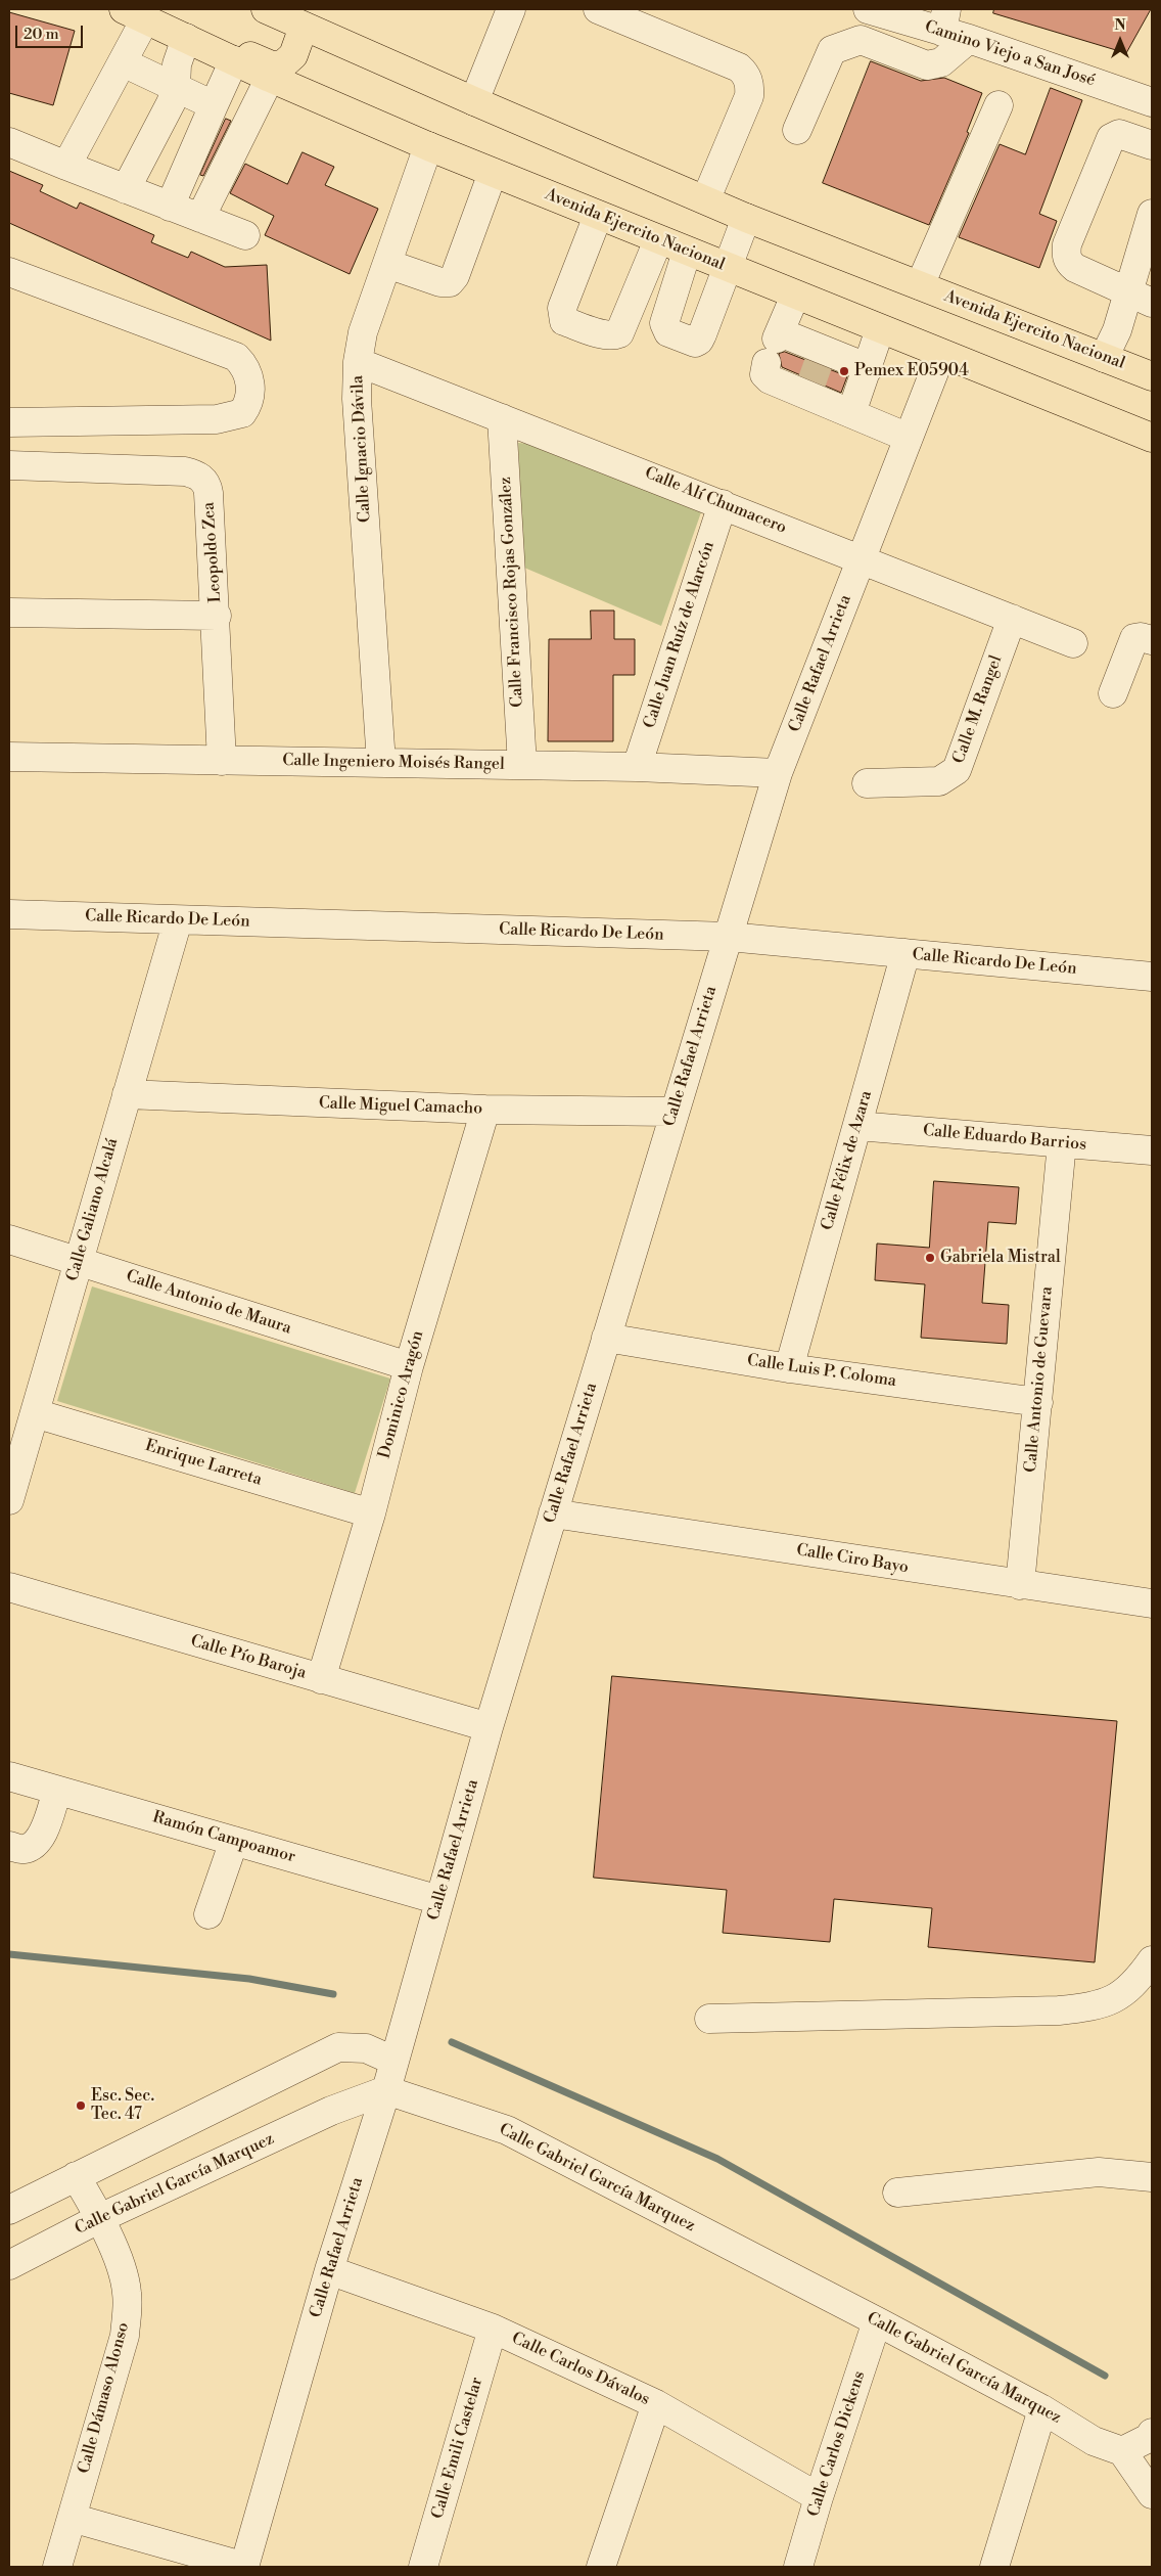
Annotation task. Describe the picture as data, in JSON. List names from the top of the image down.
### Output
{
  "streets": {
    "main road": ["Avenida Ejercito Nacional"],
    "street": [
      "Camino Viejo a San José",
      "Calle Ignacio Dávila",
      "Calle Alí Chumacero",
      "Leopoldo Zea",
      "Calle Francisco Rojas González",
      "Calle Juan Ruíz de Alarcón",
      "Calle Rafael Arrieta",
      "Calle M. Rangel",
      "Calle Ingeniero Moisés Rangel",
      "Calle Ricardo De León",
      "Calle Miguel Camacho",
      "Calle Eduardo Barrios",
      "Calle Félix de Azara",
      "Calle Galiano Alcalá",
      "Calle Antonio de Maura",
      "Calle Luis P. Coloma",
      "Calle Antonio de Guevara",
      "Dominico Aragón",
      "Enrique Larreta",
      "Calle Ciro Bayo",
      "Calle Pío Baroja",
      "Ramón Campoamor",
      "Calle Gabriel García Marquez",
      "Calle Carlos Dávalos",
      "Calle Dámaso Alonso",
      "Calle Carlos Dickens",
      "Calle Emili Castelar"
    ]
  },
  "crossings": [
    ["Avenida Ejercito Nacional", "Calle Ignacio Dávila"],
    ["Avenida Ejercito Nacional", "Calle Rafael Arrieta"],
    ["Calle Ignacio Dávila", "Calle Alí Chumacero"],
    ["Calle Ignacio Dávila", "Calle Ingeniero Moisés Rangel"],
    ["Calle Alí Chumacero", "Calle Francisco Rojas González"],
    ["Calle Alí Chumacero", "Calle Juan Ruíz de Alarcón"],
    ["Calle Alí Chumacero", "Calle Rafael Arrieta"],
    ["Calle Alí Chumacero", "Calle M. Rangel"],
    ["Leopoldo Zea", "Calle Ingeniero Moisés Rangel"],
    ["Calle Francisco Rojas González", "Calle Ingeniero Moisés Rangel"],
    ["Calle Juan Ruíz de Alarcón", "Calle Ingeniero Moisés Rangel"],
    ["Calle Rafael Arrieta", "Calle Ingeniero Moisés Rangel"],
    ["Calle Rafael Arrieta", "Calle Ricardo De León"],
    ["Calle Rafael Arrieta", "Calle Miguel Camacho"],
    ["Calle Rafael Arrieta", "Calle Luis P. Coloma"],
    ["Calle Rafael Arrieta", "Calle Ciro Bayo"],
    ["Calle Rafael Arrieta", "Calle Pío Baroja"],
    ["Calle Rafael Arrieta", "Ramón Campoamor"],
    ["Calle Rafael Arrieta", "Calle Gabriel García Marquez"],
    ["Calle Rafael Arrieta", "Calle Carlos Dávalos"],
    ["Calle Ricardo De León", "Calle Félix de Azara"],
    ["Calle Ricardo De León", "Calle Galiano Alcalá"],
    ["Calle Miguel Camacho", "Calle Galiano Alcalá"],
    ["Calle Miguel Camacho", "Dominico Aragón"],
    ["Calle Eduardo Barrios", "Calle Félix de Azara"],
    ["Calle Eduardo Barrios", "Calle Antonio de Guevara"],
    ["Calle Félix de Azara", "Calle Luis P. Coloma"],
    ["Calle Galiano Alcalá", "Calle Antonio de Maura"],
    ["Calle Galiano Alcalá", "Enrique Larreta"],
    ["Calle Antonio de Maura", "Dominico Aragón"],
    ["Calle Luis P. Coloma", "Calle Antonio de Guevara"],
    ["Calle Antonio de Guevara", "Calle Ciro Bayo"],
    ["Dominico Aragón", "Enrique Larreta"],
    ["Dominico Aragón", "Calle Pío Baroja"],
    ["Calle Gabriel García Marquez", "Calle Dámaso Alonso"],
    ["Calle Gabriel García Marquez", "Calle Carlos Dickens"],
    ["Calle Carlos Dávalos", "Calle Carlos Dickens"],
    ["Calle Carlos Dávalos", "Calle Emili Castelar"]
  ],
  "places": ["Pemex E05904", "Gabriela Mistral", "Esc. Sec. Tec. 47"],
  "scale_bar": "20 m",
  "north": "top"
}
